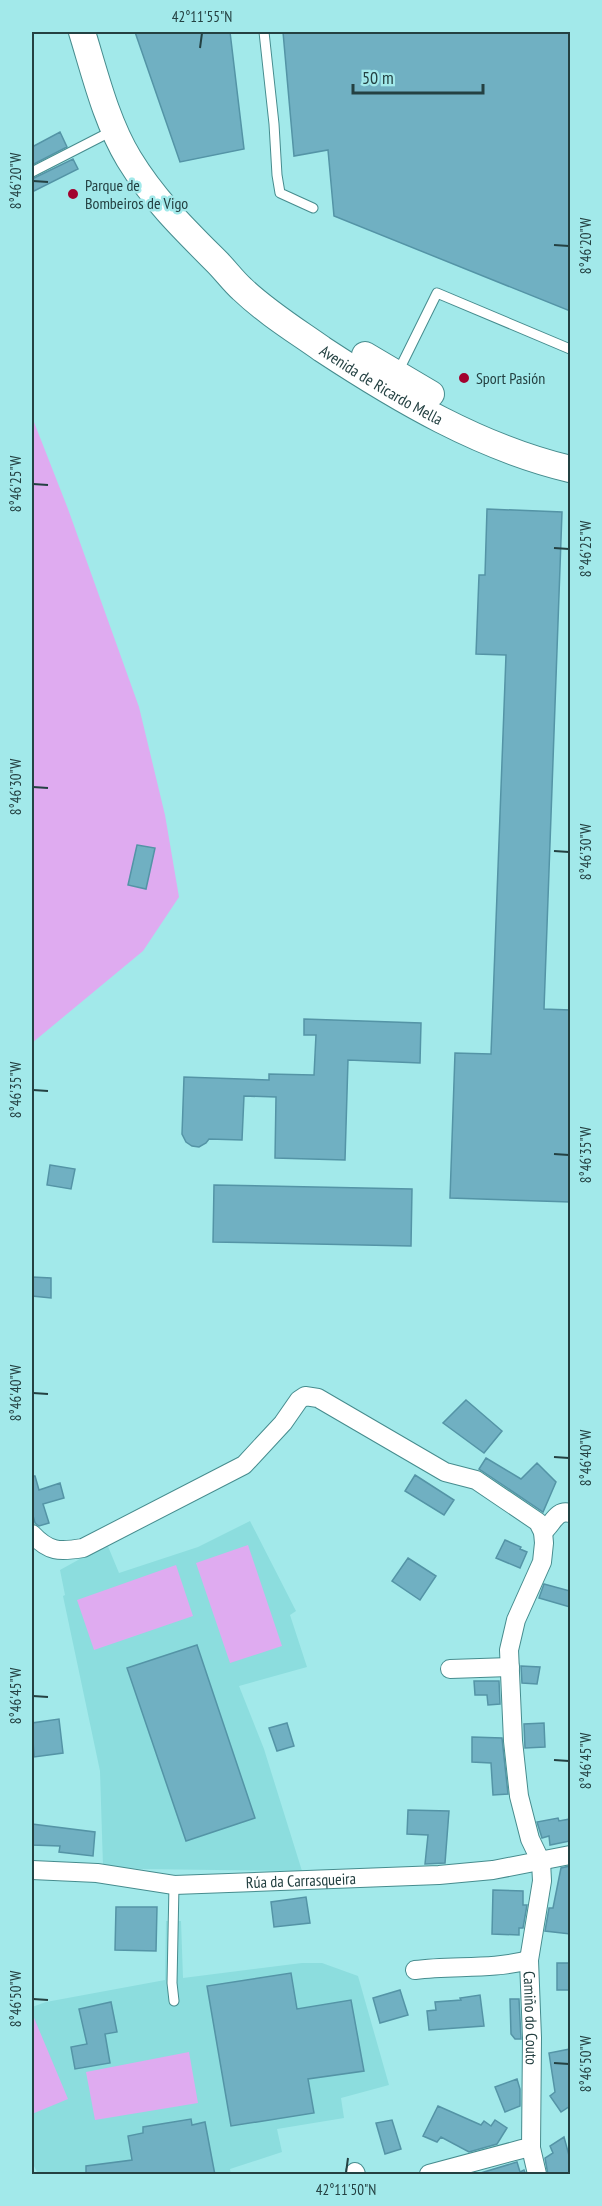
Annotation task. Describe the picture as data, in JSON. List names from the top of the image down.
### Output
{
  "streets": {
    "main road": ["Avenida de Ricardo Mella"],
    "street": ["Rúa da Carrasqueira", "Camiño do Couto"]
  },
  "crossings": [
    ["Rúa da Carrasqueira", "Camiño do Couto"]
  ],
  "places": ["Parque de Bombeiros de Vigo", "Sport Pasión"],
  "scale_bar": "50 m",
  "coordinates": [
    "42°11'55\"N",
    "8°46'20\"W",
    "8°46'25\"W",
    "8°46'30\"W",
    "8°46'35\"W",
    "8°46'40\"W",
    "8°46'45\"W",
    "8°46'50\"W",
    "42°11'50\"N"
  ]
}
